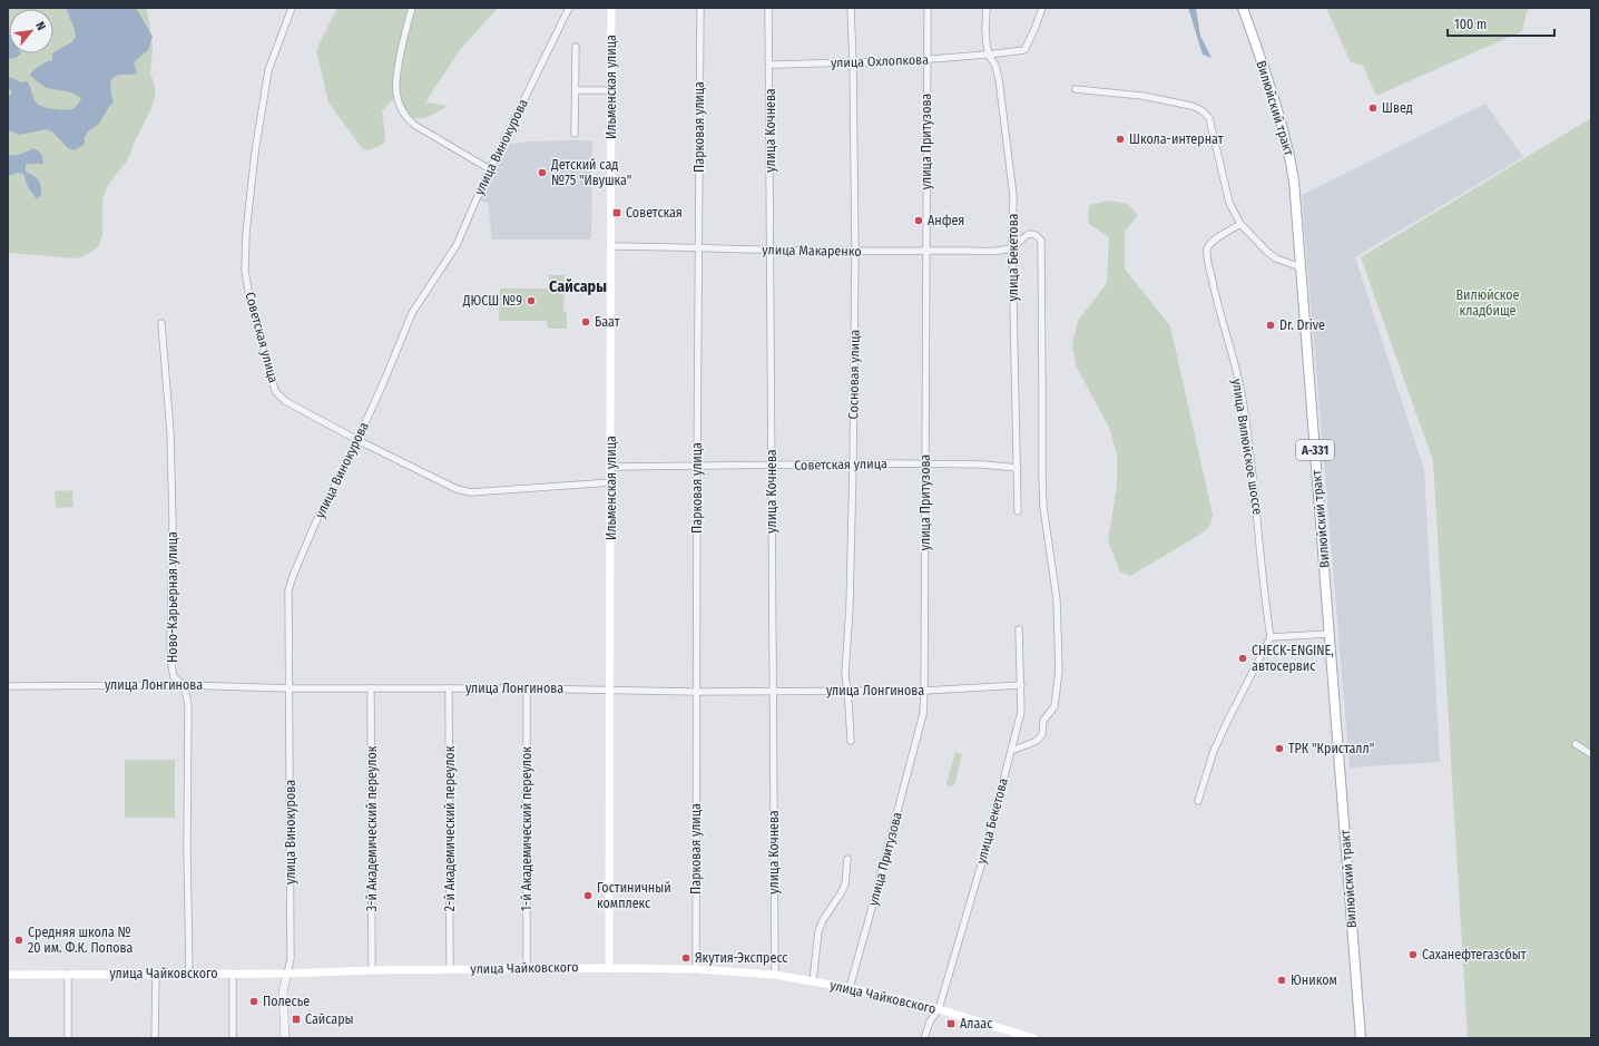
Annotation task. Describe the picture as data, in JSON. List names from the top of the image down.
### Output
{
  "streets": {
    "main road": [
      "Ильменская улица",
      "Вилюйский тракт",
      "А-331",
      "улица Чайковского"
    ],
    "street": [
      "улица Охлопкова",
      "Парковая улица",
      "улица Кочнева",
      "улица Притузова",
      "улица Винокурова",
      "улица Макаренко",
      "улица Бекетова",
      "Советская улица",
      "Сосновая улица",
      "улица Вилюйское шоссе",
      "Ново-Карьерная улица",
      "улица Лонгинова",
      "3-й Академический переулок",
      "2-й Академический переулок",
      "1-й Академический переулок"
    ]
  },
  "crossings": [
    ["улица Охлопкова", "улица Кочнева"],
    ["улица Охлопкова", "улица Притузова"],
    ["улица Охлопкова", "улица Бекетова"],
    ["улица Охлопкова", "Сосновая улица"],
    ["Ильменская улица", "улица Макаренко"],
    ["Ильменская улица", "Советская улица"],
    ["Ильменская улица", "улица Лонгинова"],
    ["Ильменская улица", "улица Чайковского"],
    ["Парковая улица", "улица Макаренко"],
    ["Парковая улица", "Советская улица"],
    ["Парковая улица", "улица Лонгинова"],
    ["Парковая улица", "улица Чайковского"],
    ["улица Кочнева", "улица Макаренко"],
    ["улица Кочнева", "Советская улица"],
    ["улица Кочнева", "улица Лонгинова"],
    ["улица Кочнева", "улица Чайковского"],
    ["улица Притузова", "улица Макаренко"],
    ["улица Притузова", "Советская улица"],
    ["улица Притузова", "улица Лонгинова"],
    ["улица Притузова", "улица Чайковского"],
    ["улица Винокурова", "Советская улица"],
    ["улица Винокурова", "улица Лонгинова"],
    ["улица Винокурова", "улица Чайковского"],
    ["улица Макаренко", "улица Бекетова"],
    ["улица Макаренко", "Сосновая улица"],
    ["улица Бекетова", "Советская улица"],
    ["улица Бекетова", "улица Лонгинова"],
    ["улица Бекетова", "улица Чайковского"],
    ["Советская улица", "Сосновая улица"],
    ["Сосновая улица", "улица Лонгинова"],
    ["Ново-Карьерная улица", "улица Лонгинова"],
    ["Ново-Карьерная улица", "улица Чайковского"],
    ["улица Лонгинова", "3-й Академический переулок"],
    ["улица Лонгинова", "2-й Академический переулок"],
    ["улица Лонгинова", "1-й Академический переулок"],
    ["3-й Академический переулок", "улица Чайковского"],
    ["2-й Академический переулок", "улица Чайковского"],
    ["1-й Академический переулок", "улица Чайковского"]
  ],
  "districts": ["Сайсары"],
  "parks": ["Вилюйское кладбище"],
  "places": {
    "other": [
      "Швед",
      "Школа-интернат",
      "Детский сад №75 \"Ивушка\"",
      "Анфея",
      "ДЮСШ №9",
      "Баат",
      "Dr. Drive",
      "CHECK-ENGINE, автосервис",
      "ТРК \"Кристалл\"",
      "Гостиничный комплекс",
      "Средняя школа № 20 им. Ф.К. Попова",
      "Саханефтегазсбыт",
      "Якутия-Экспресс",
      "Юником",
      "Полесье"
    ],
    "transit": ["Советская", "Сайсары", "Алаас"]
  },
  "scale_bar": "100 m",
  "north": "top right"
}
